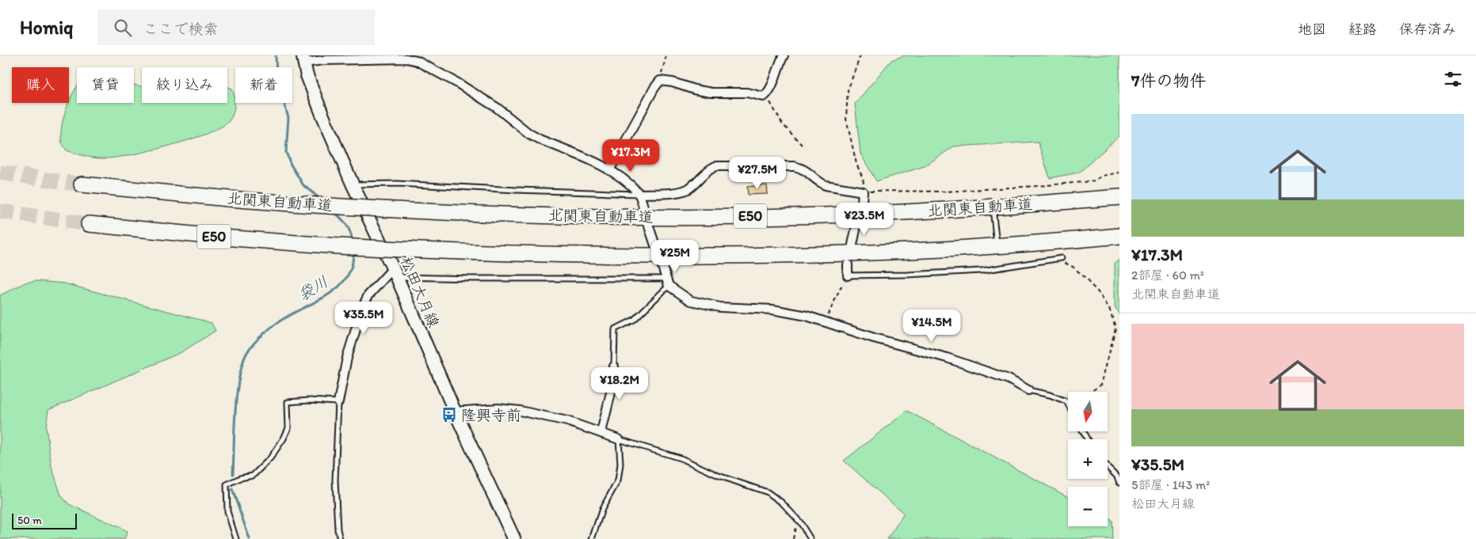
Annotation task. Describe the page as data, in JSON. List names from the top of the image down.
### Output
{
  "streets": {
    "highway": ["北関東自動車道", "E50"],
    "main road": ["松田大月線"]
  },
  "water": ["袋川"],
  "places": {
    "bus stop": ["隆興寺前"]
  },
  "scale_bar": "50 m",
  "north": "bottom",
  "page": {
    "header": "Homiq",
    "search": "ここで検索",
    "nav": ["地図", "経路", "保存済み"],
    "heading": "7件の物件",
    "chip": [
      "購入",
      "賃貸",
      "絞り込み",
      "新着"
    ],
    "list": [
      {
        "name": "¥17.3M",
        "note": "2部屋 · 60 m² · 北関東自動車道"
      },
      {
        "name": "¥35.5M",
        "note": "5部屋 · 143 m² · 松田大月線"
      }
    ],
    "price": [
      "¥17.3M",
      "¥27.5M",
      "¥23.5M",
      "¥25M",
      "¥35.5M",
      "¥14.5M",
      "¥18.2M"
    ],
    "map_buttons": ["+", "−"],
    "scale": "50 m"
  }
}
